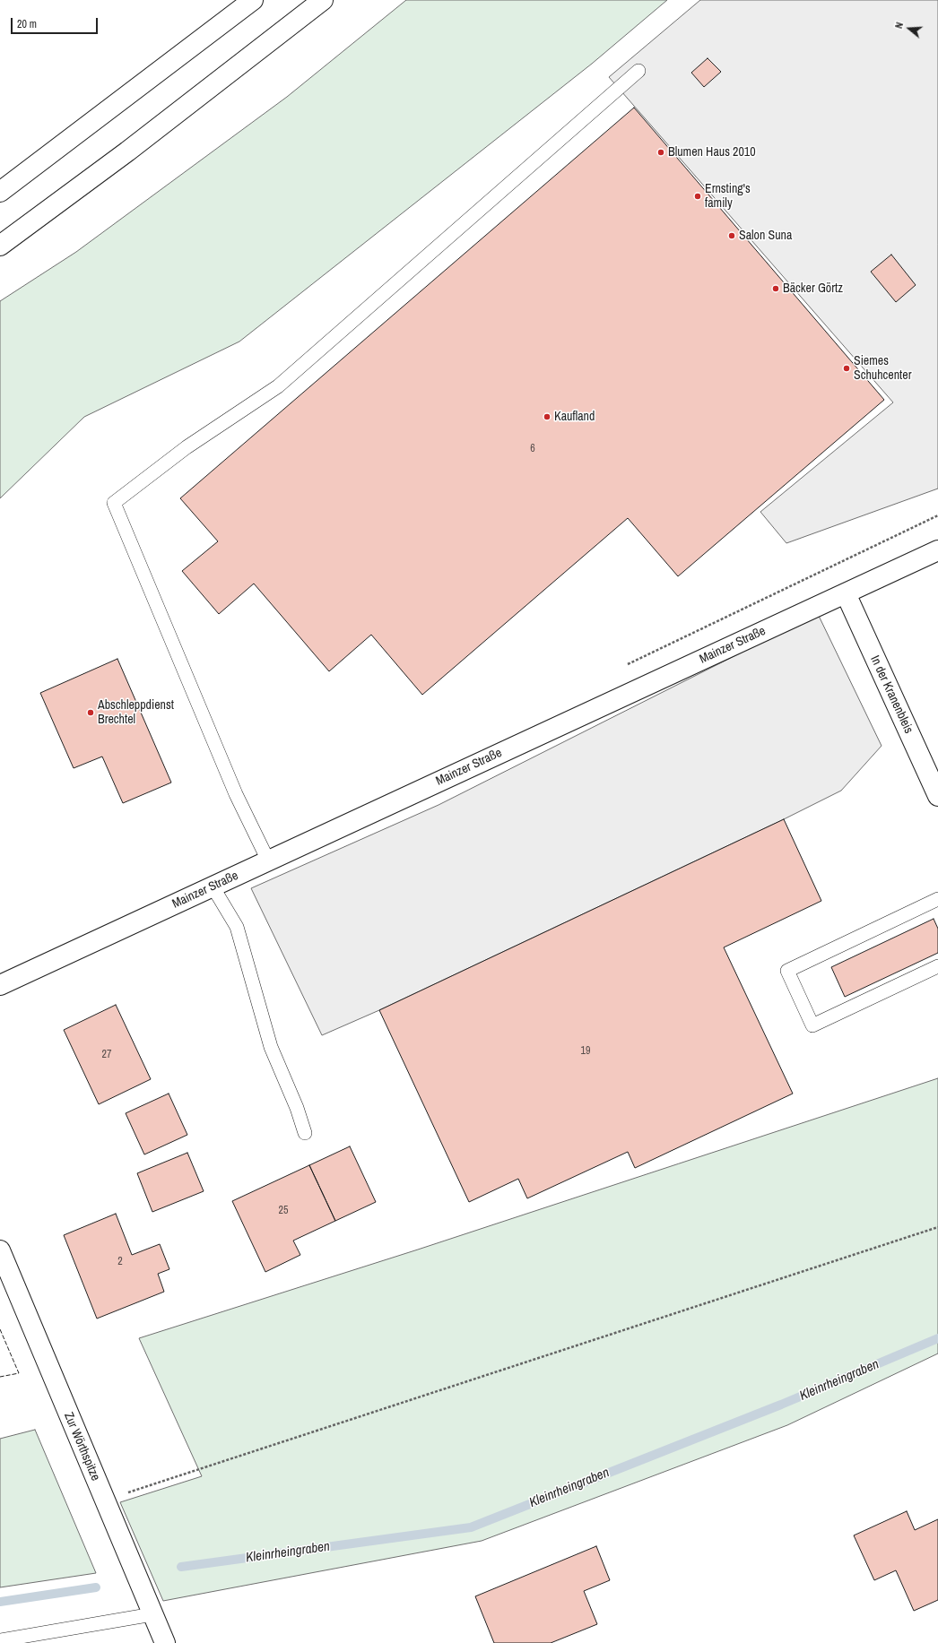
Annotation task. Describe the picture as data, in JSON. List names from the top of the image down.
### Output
{
  "streets": {
    "main road": ["Mainzer Straße", "In der Kranenbleis", "Zur Wörthspitze"]
  },
  "crossings": [
    ["Mainzer Straße", "In der Kranenbleis"]
  ],
  "water": ["Kleinrheingraben"],
  "places": [
    "Blumen Haus 2010",
    "Ernsting's family",
    "Salon Suna",
    "Bäcker Görtz",
    "Siemes Schuhcenter",
    "Kaufland",
    "Abschleppdienst Brechtel"
  ],
  "house_numbers": [
    "6",
    "19",
    "27",
    "25",
    "2"
  ],
  "scale_bar": "20 m",
  "north": "left"
}
